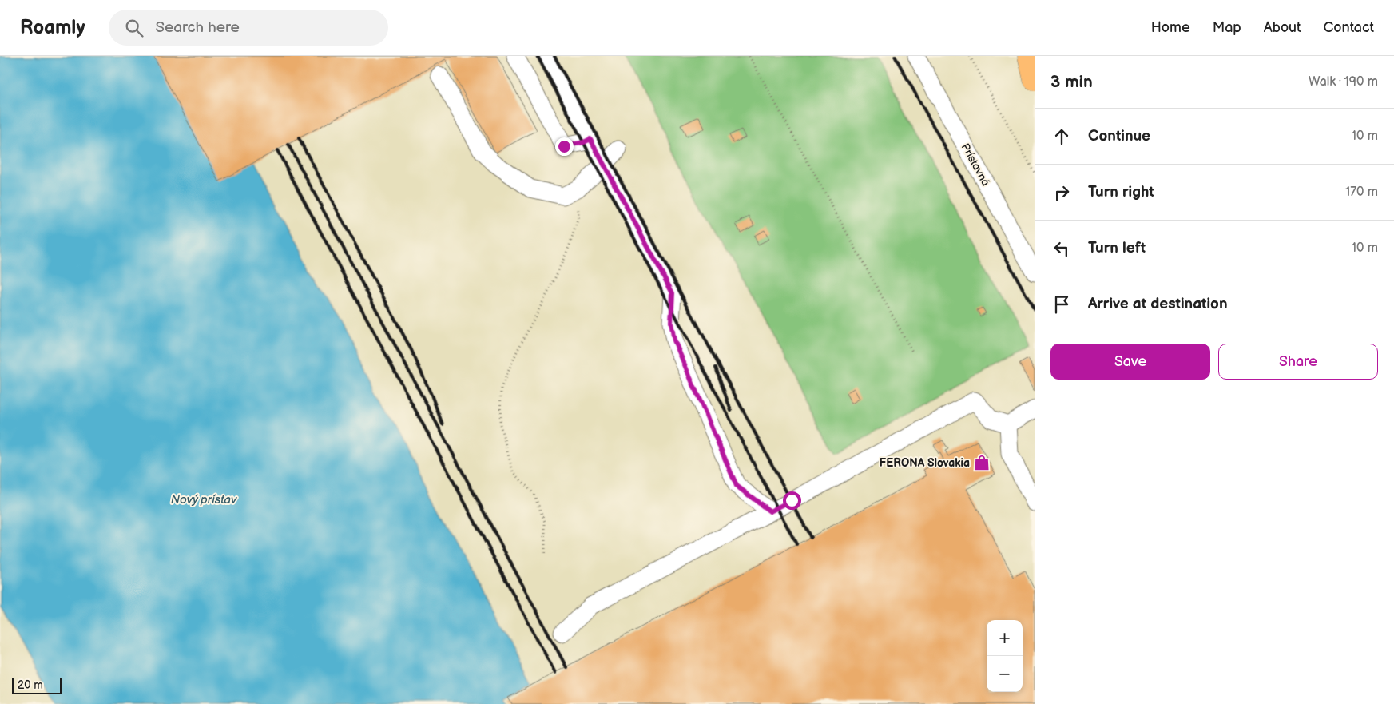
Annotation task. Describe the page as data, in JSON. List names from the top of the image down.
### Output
{
  "streets": {
    "street": ["Prístavná"]
  },
  "water": ["Nový prístav"],
  "places": {
    "shop": ["FERONA Slovakia"]
  },
  "scale_bar": "20 m",
  "page": {
    "header": "Roamly",
    "search": "Search here",
    "nav": [
      "Home",
      "Map",
      "About",
      "Contact"
    ],
    "heading": ["3 min", "Walk · 190 m"],
    "list": [
      ["Continue", "10 m"],
      ["Turn right", "170 m"],
      ["Turn left", "10 m"],
      "Arrive at destination"
    ],
    "buttons": ["Save", "Share"],
    "map_buttons": ["+", "−"],
    "scale": "20 m"
  }
}
